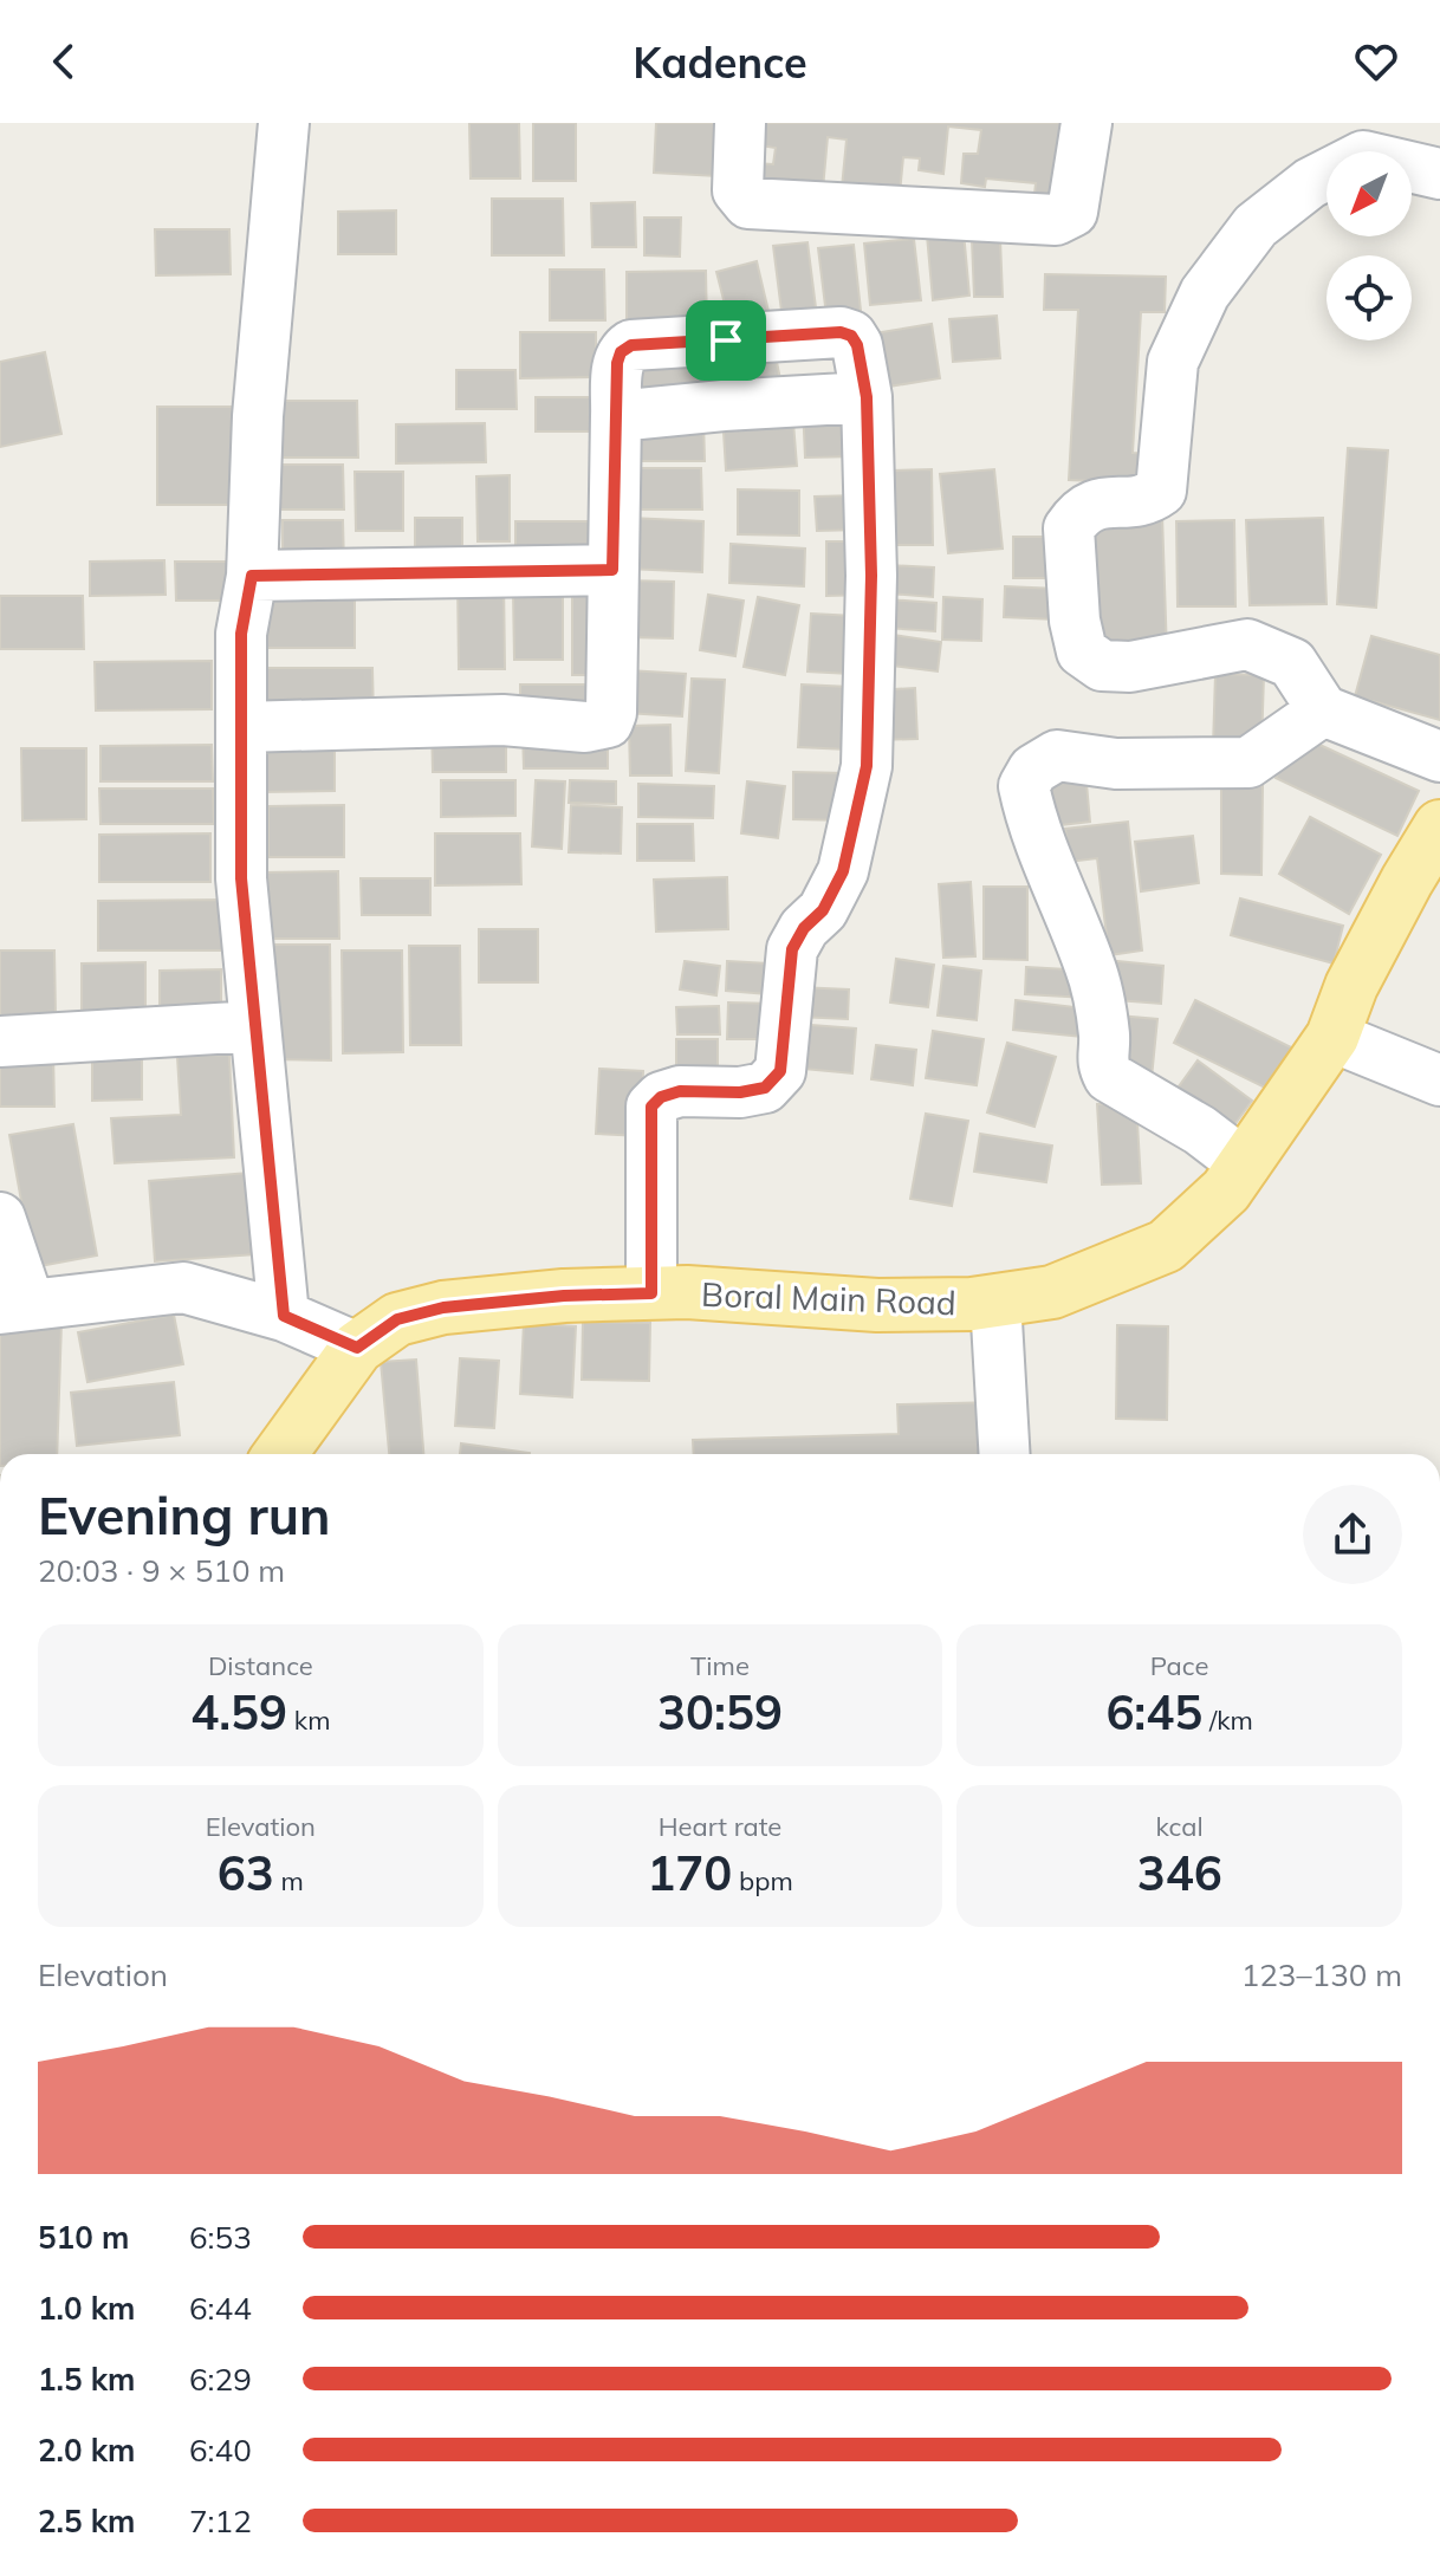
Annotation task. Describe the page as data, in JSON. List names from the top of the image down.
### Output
{
  "streets": {
    "main road": ["Boral Main Road"]
  },
  "north": "bottom left",
  "page": {
    "header": "Kadence",
    "heading": ["Evening run", "20:03 · 9 × 510 m"],
    "stats": [
      ["Distance", "4.59 km"],
      ["Time", "30:59"],
      ["Pace", "6:45 /km"],
      ["Elevation", "63 m"],
      ["Heart rate", "170 bpm"],
      ["kcal", "346"]
    ],
    "chart": ["Elevation", "123–130 m"],
    "list": [
      {
        "name": "510 m",
        "note": "6:53"
      },
      {
        "name": "1.0 km",
        "note": "6:44"
      },
      {
        "name": "1.5 km",
        "note": "6:29"
      },
      {
        "name": "2.0 km",
        "note": "6:40"
      },
      {
        "name": "2.5 km",
        "note": "7:12"
      }
    ]
  }
}
